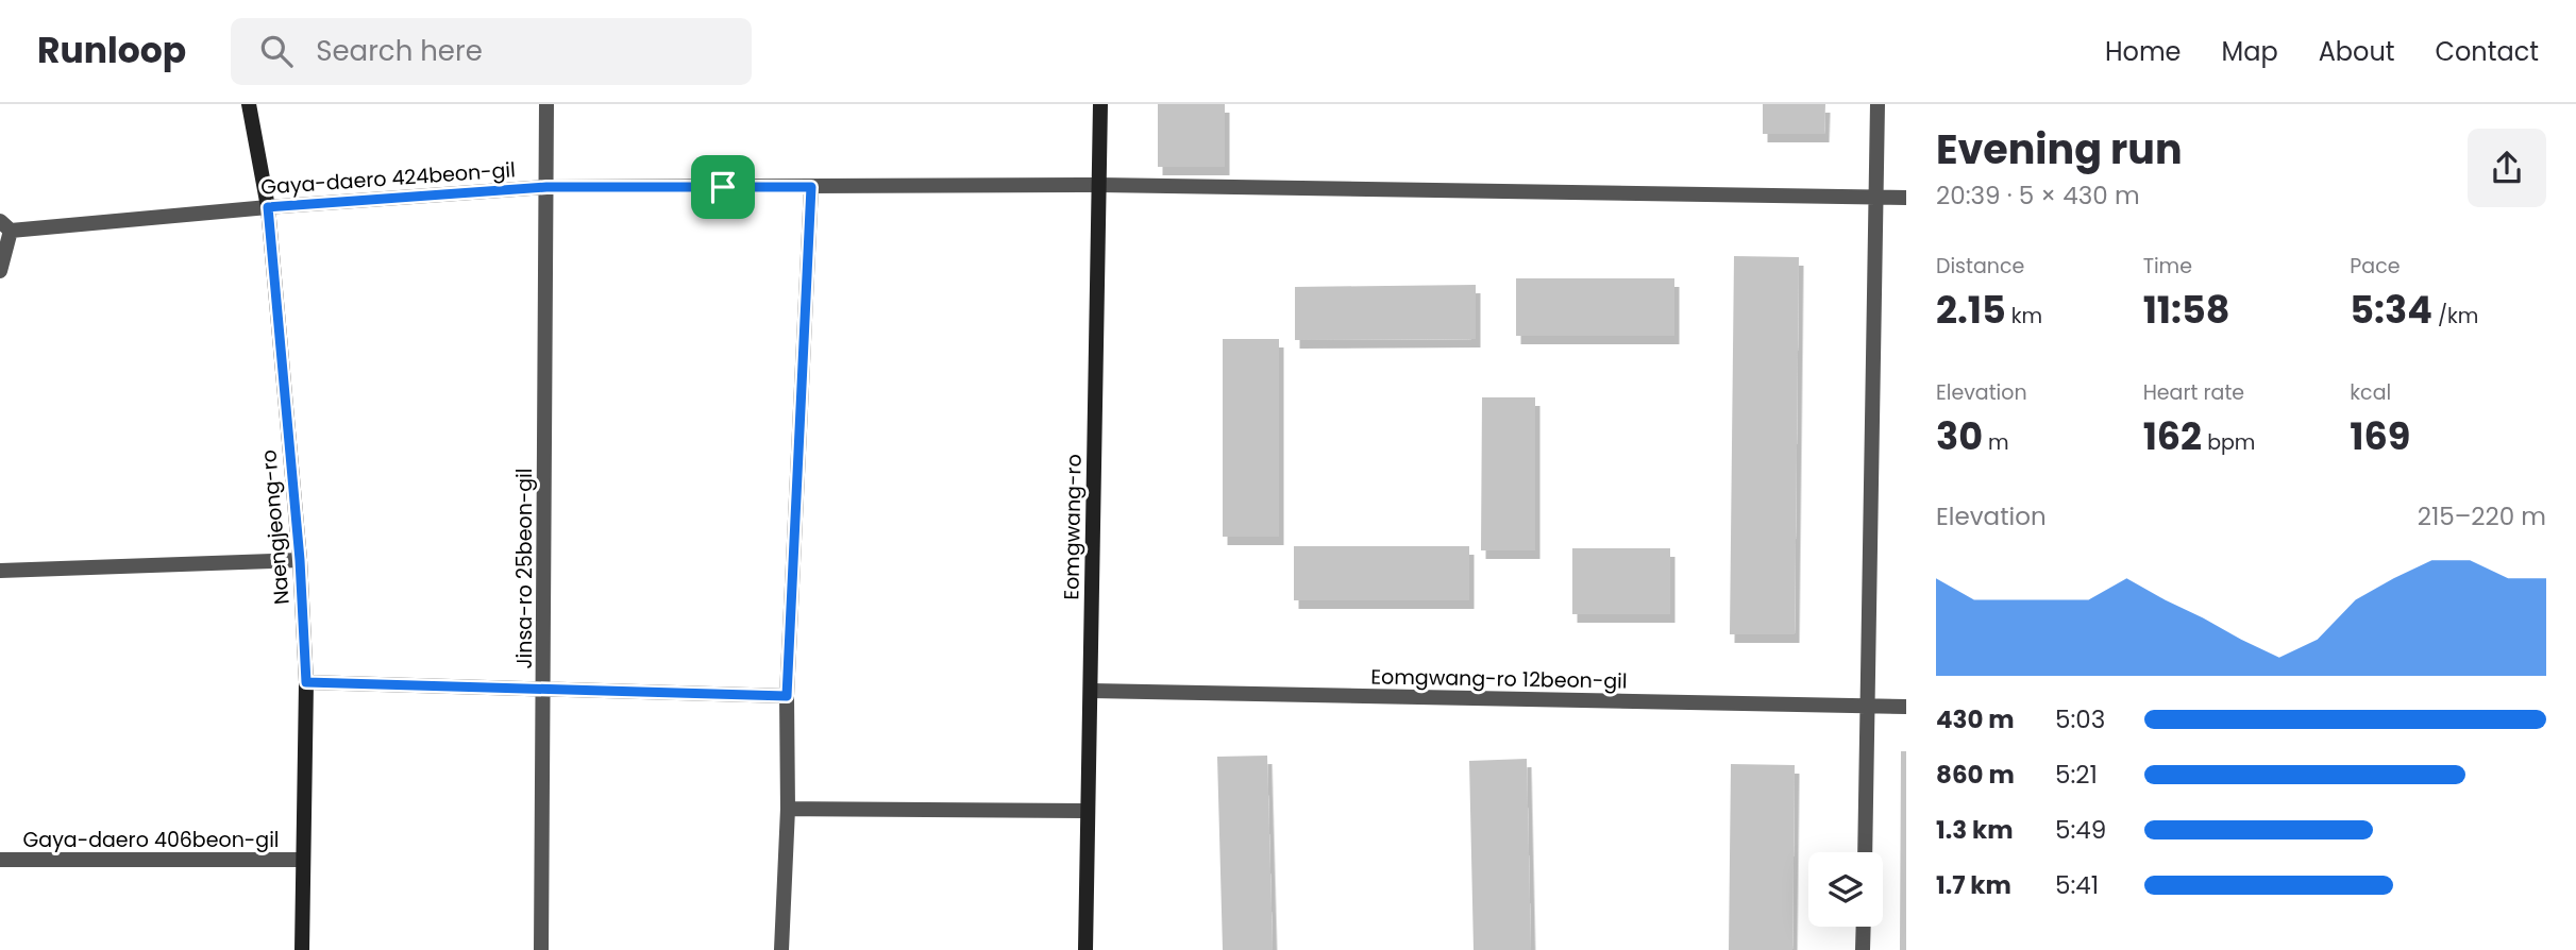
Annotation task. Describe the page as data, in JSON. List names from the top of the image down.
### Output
{
  "streets": {
    "main road": ["Naengjeong-ro", "Eomgwang-ro"],
    "street": [
      "Gaya-daero 424beon-gil",
      "Jinsa-ro 25beon-gil",
      "Eomgwang-ro 12beon-gil",
      "Gaya-daero 406beon-gil"
    ]
  },
  "crossings": [
    ["Gaya-daero 424beon-gil", "Naengjeong-ro"],
    ["Gaya-daero 424beon-gil", "Eomgwang-ro"],
    ["Gaya-daero 424beon-gil", "Jinsa-ro 25beon-gil"],
    ["Naengjeong-ro", "Gaya-daero 406beon-gil"],
    ["Eomgwang-ro", "Eomgwang-ro 12beon-gil"]
  ],
  "page": {
    "header": "Runloop",
    "search": "Search here",
    "nav": [
      "Home",
      "Map",
      "About",
      "Contact"
    ],
    "heading": ["Evening run", "20:39 · 5 × 430 m"],
    "stats": [
      ["Distance", "2.15 km"],
      ["Time", "11:58"],
      ["Pace", "5:34 /km"],
      ["Elevation", "30 m"],
      ["Heart rate", "162 bpm"],
      ["kcal", "169"]
    ],
    "chart": ["Elevation", "215–220 m"],
    "list": [
      {
        "name": "430 m",
        "note": "5:03"
      },
      {
        "name": "860 m",
        "note": "5:21"
      },
      {
        "name": "1.3 km",
        "note": "5:49"
      },
      {
        "name": "1.7 km",
        "note": "5:41"
      }
    ]
  }
}
